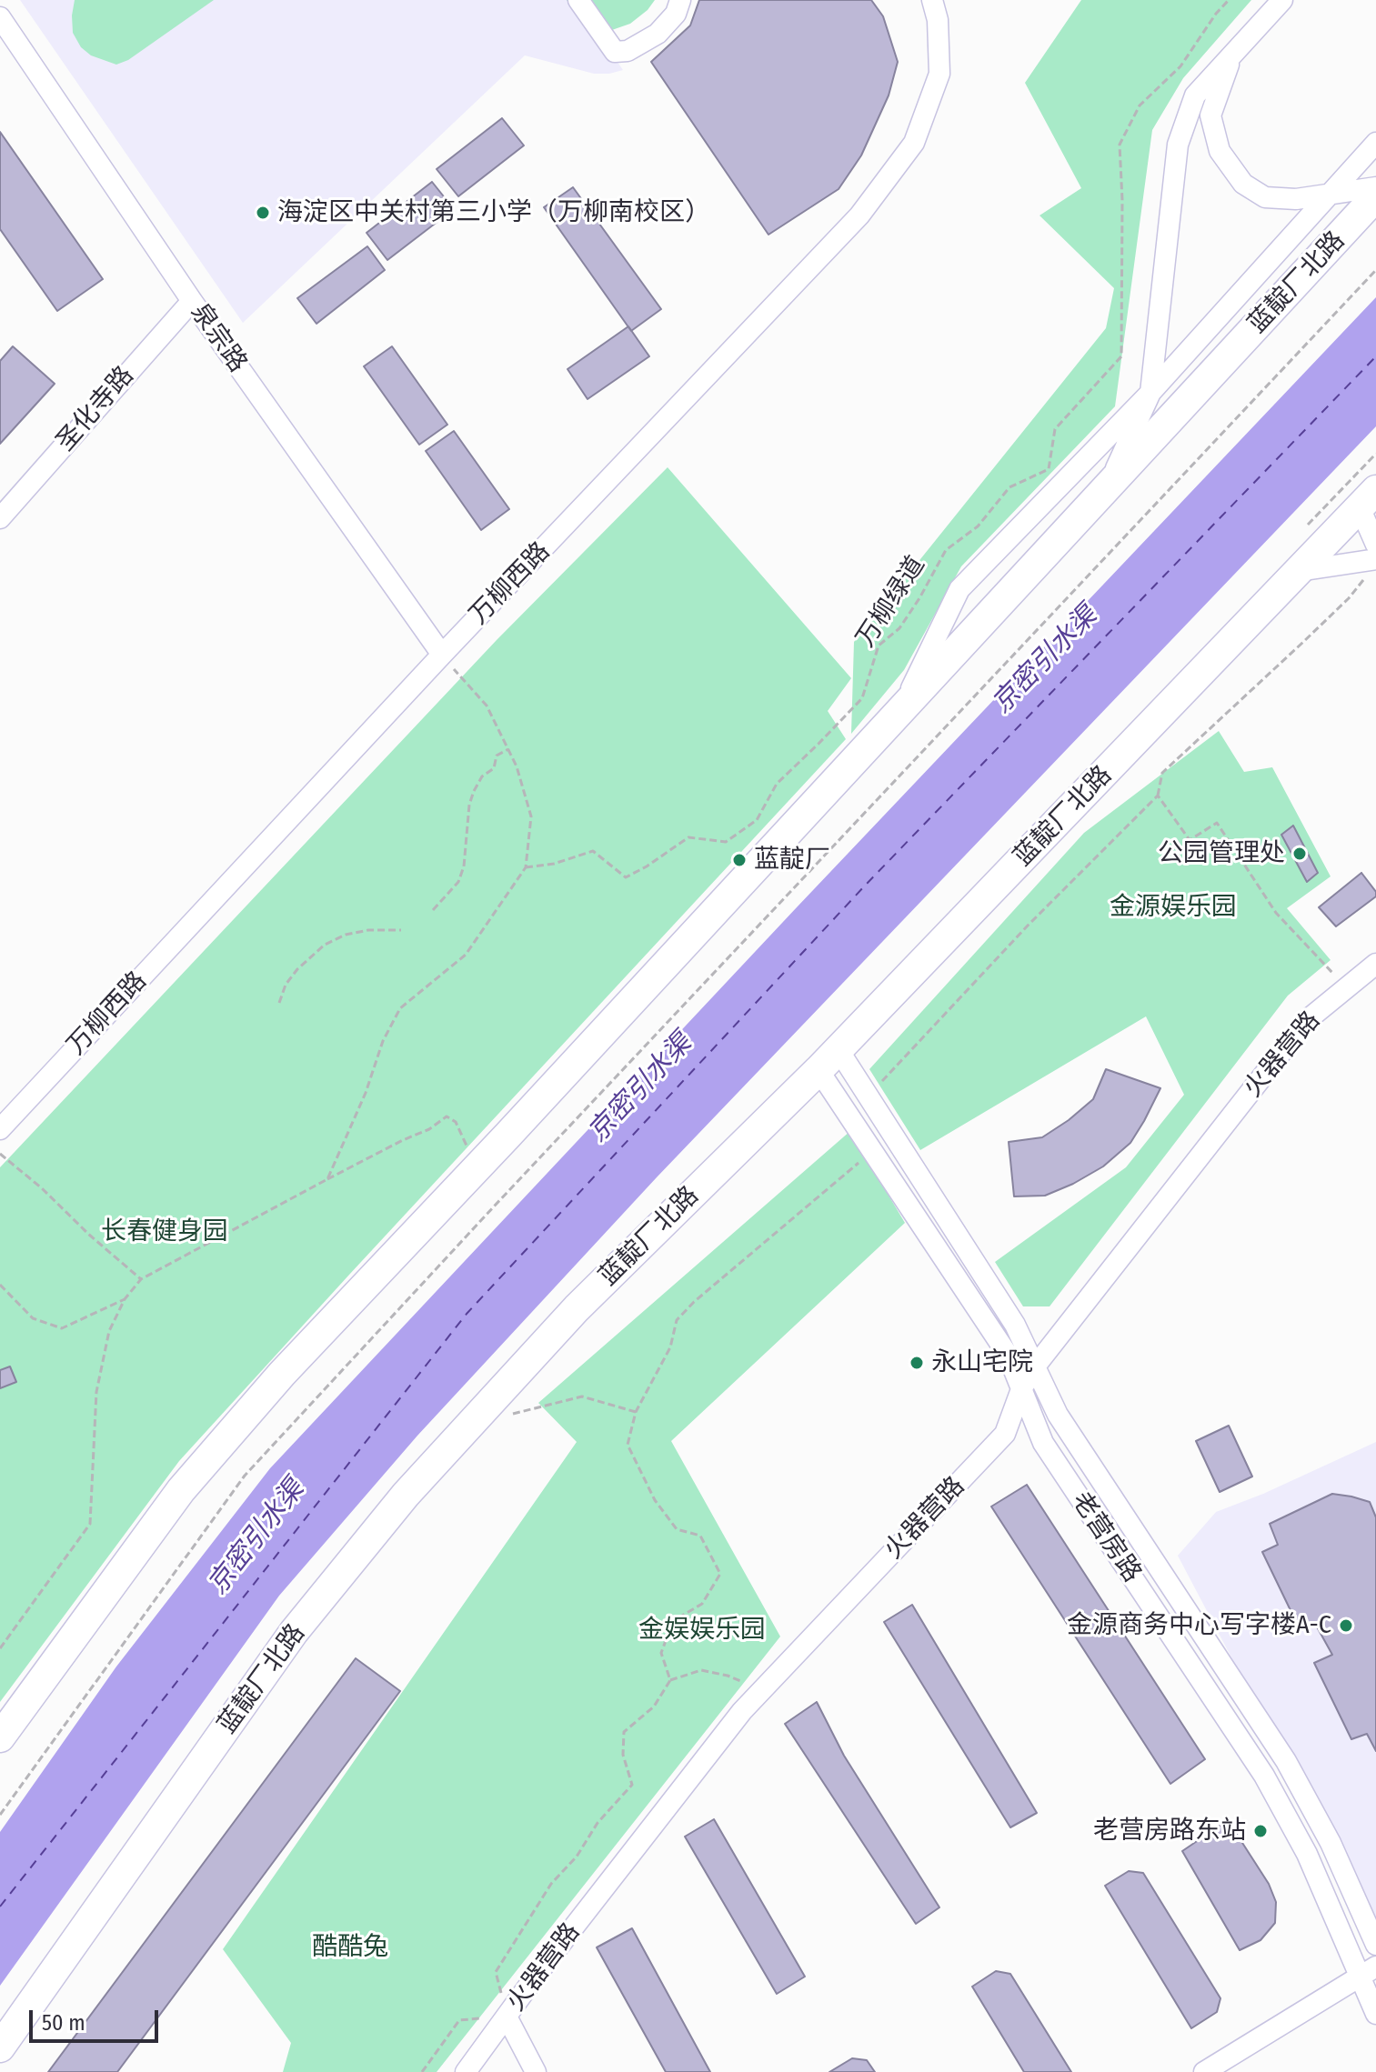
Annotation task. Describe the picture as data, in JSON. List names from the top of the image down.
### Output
{
  "streets": {
    "highway": ["蓝靛厂北路"],
    "street": [
      "泉宗路",
      "圣化寺路",
      "万柳西路",
      "火器营路",
      "老营房路"
    ],
    "path": ["万柳绿道"]
  },
  "crossings": [
    ["蓝靛厂北路", "老营房路"],
    ["泉宗路", "圣化寺路"],
    ["泉宗路", "万柳西路"],
    ["火器营路", "老营房路"]
  ],
  "water": ["京密引水渠"],
  "parks": [
    "金源娱乐园",
    "长春健身园",
    "金娱娱乐园",
    "酷酷兔"
  ],
  "places": [
    "海淀区中关村第三小学（万柳南校区）",
    "公园管理处",
    "蓝靛厂",
    "永山宅院",
    "金源商务中心写字楼A-C",
    "老营房路东站"
  ],
  "scale_bar": "50 m"
}
